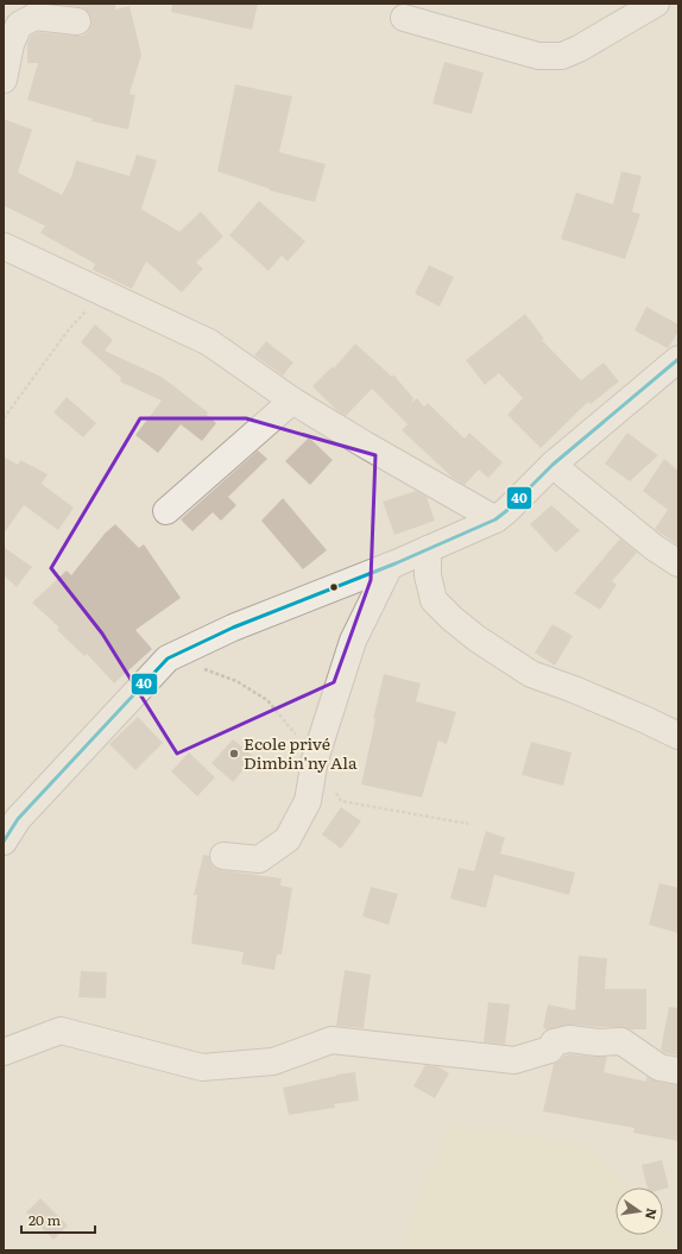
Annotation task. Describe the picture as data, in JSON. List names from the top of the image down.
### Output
{
  "places": ["Ecole privé Dimbin'ny Ala"],
  "lines": ["transit line 40"],
  "scale_bar": "20 m",
  "north": "right"
}
